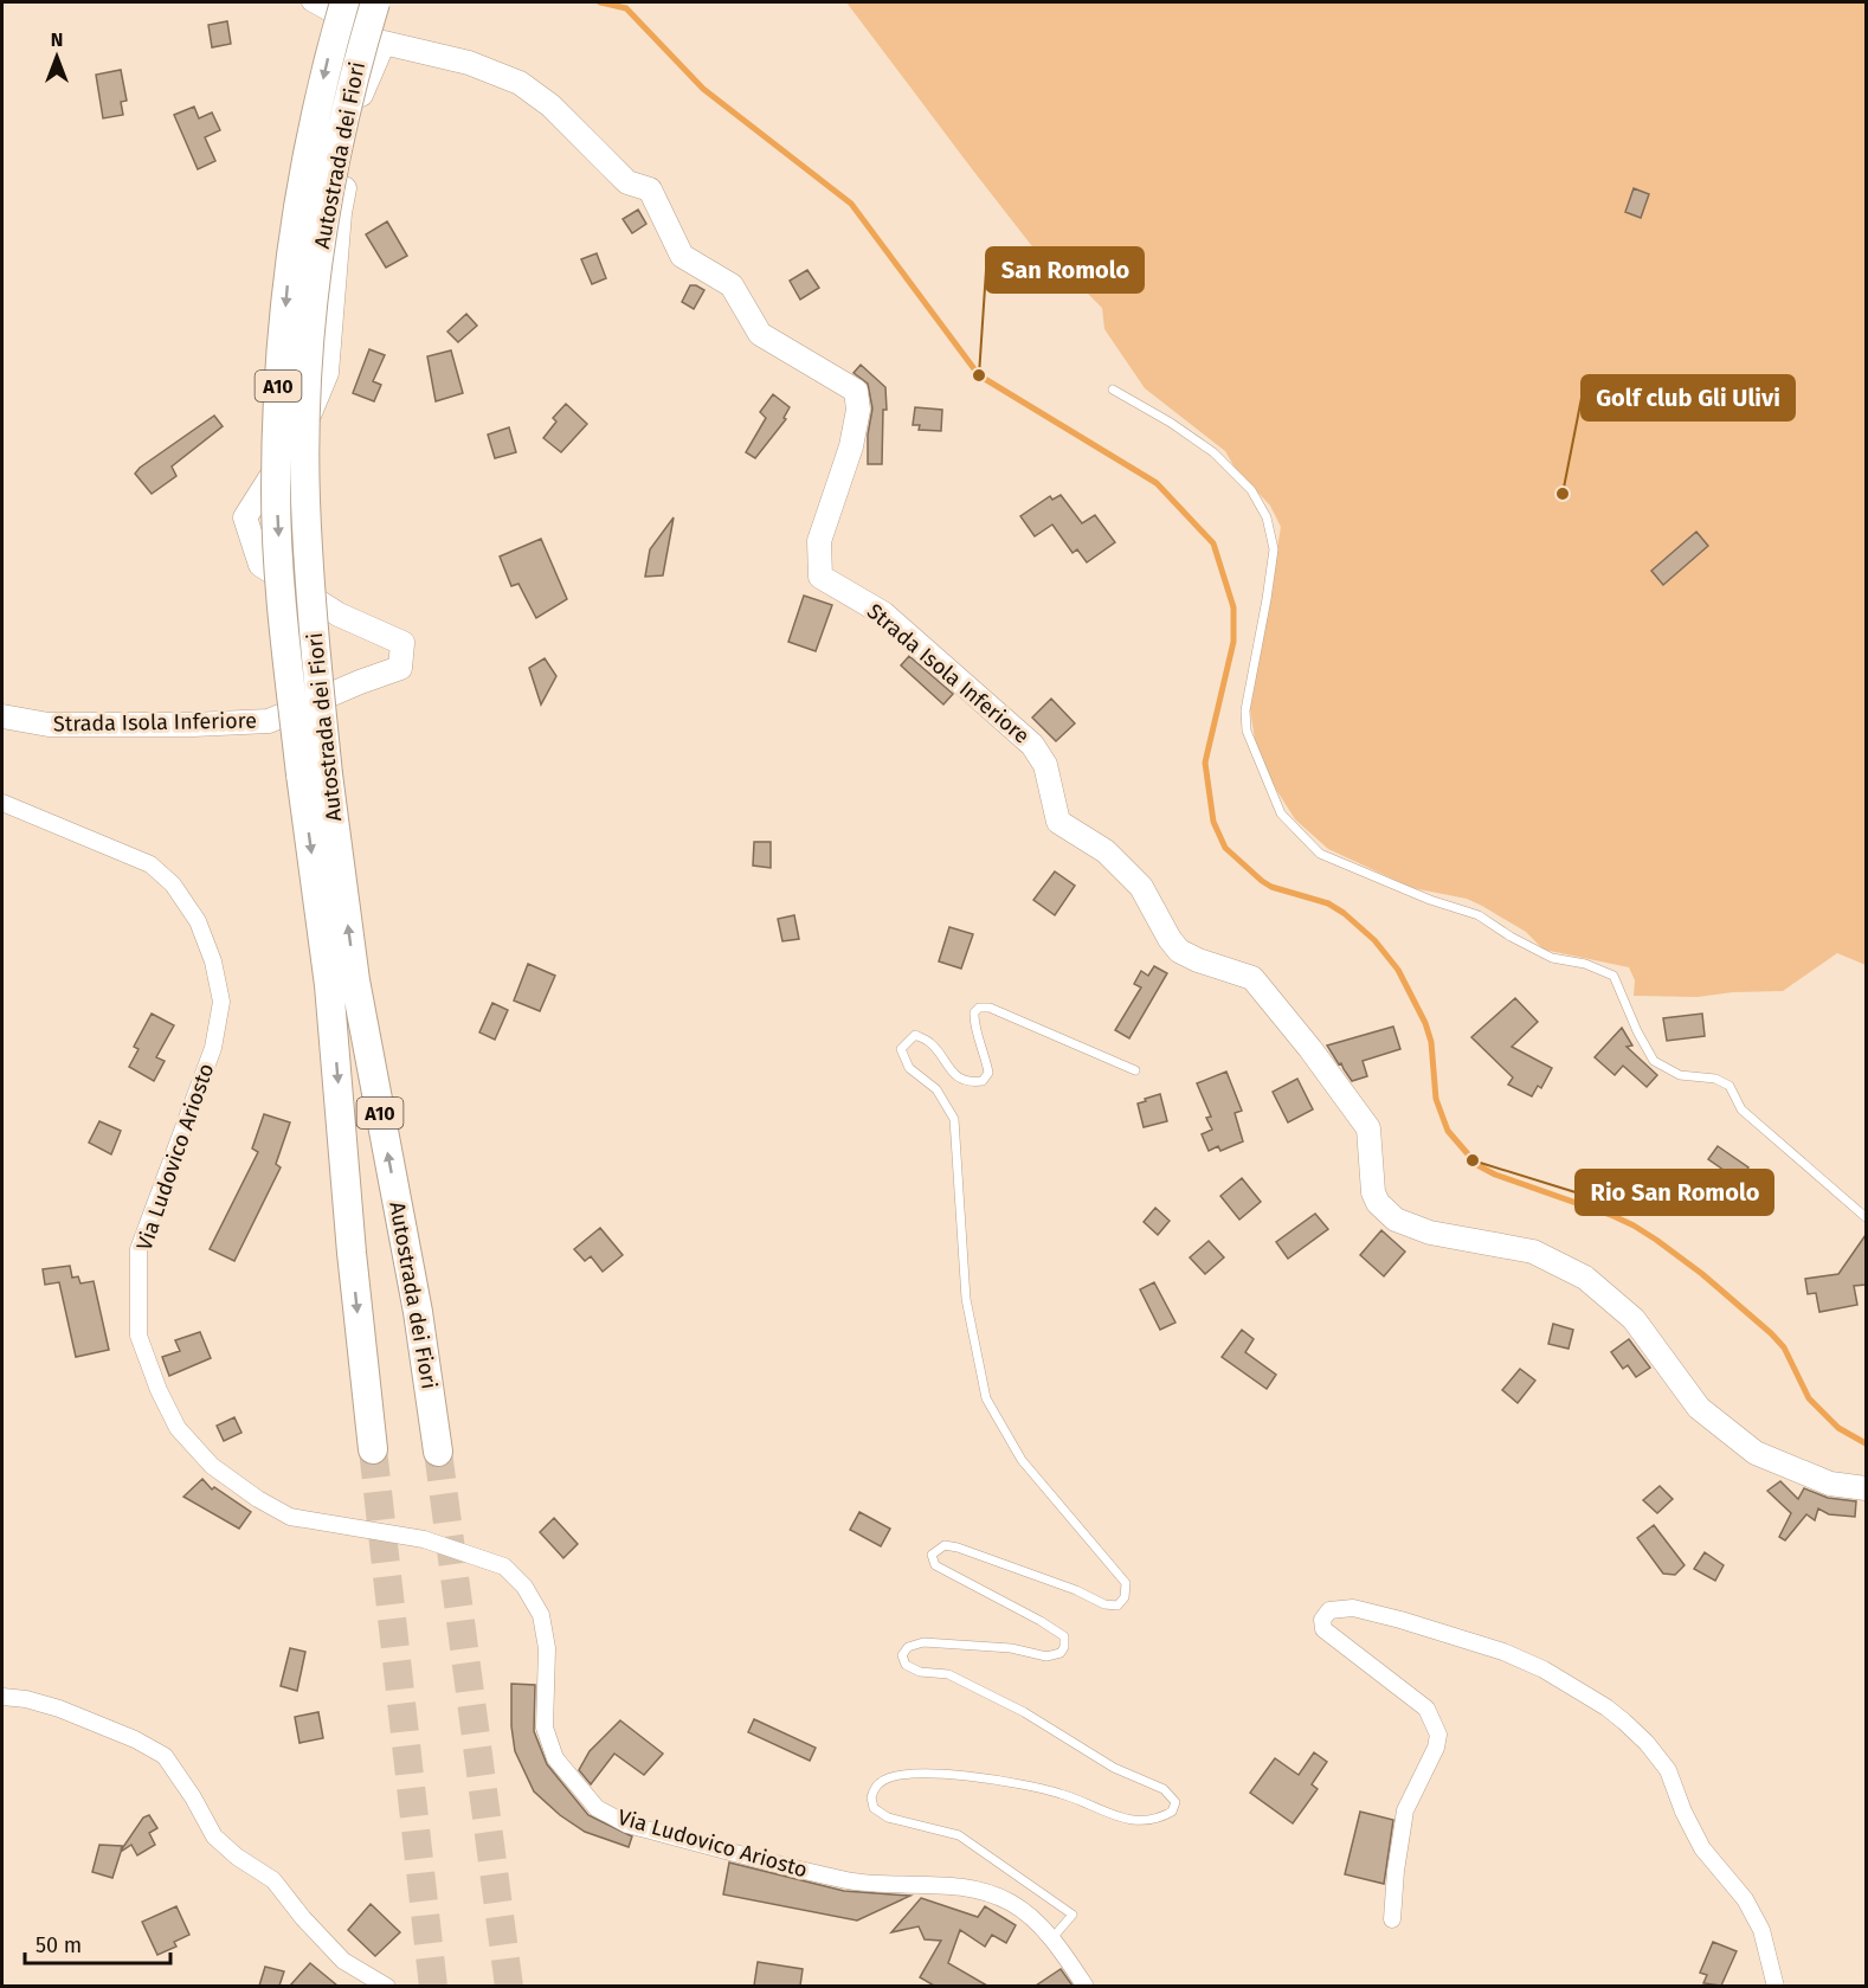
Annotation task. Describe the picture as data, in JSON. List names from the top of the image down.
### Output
{
  "streets": {
    "highway": ["Autostrada dei Fiori", "A10"],
    "street": ["Strada Isola Inferiore", "Via Ludovico Ariosto"]
  },
  "places": ["San Romolo", "Golf club Gli Ulivi", "Rio San Romolo"],
  "scale_bar": "50 m",
  "north": "top"
}
